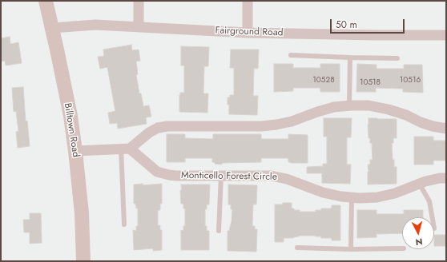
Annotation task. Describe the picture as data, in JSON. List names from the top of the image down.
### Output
{
  "streets": {
    "main road": ["Billtown Road"],
    "street": ["Fairground Road", "Monticello Forest Circle"]
  },
  "crossings": [
    ["Fairground Road", "Billtown Road"]
  ],
  "house_numbers": ["10528", "10516", "10518"],
  "scale_bar": "50 m",
  "north": "bottom"
}
